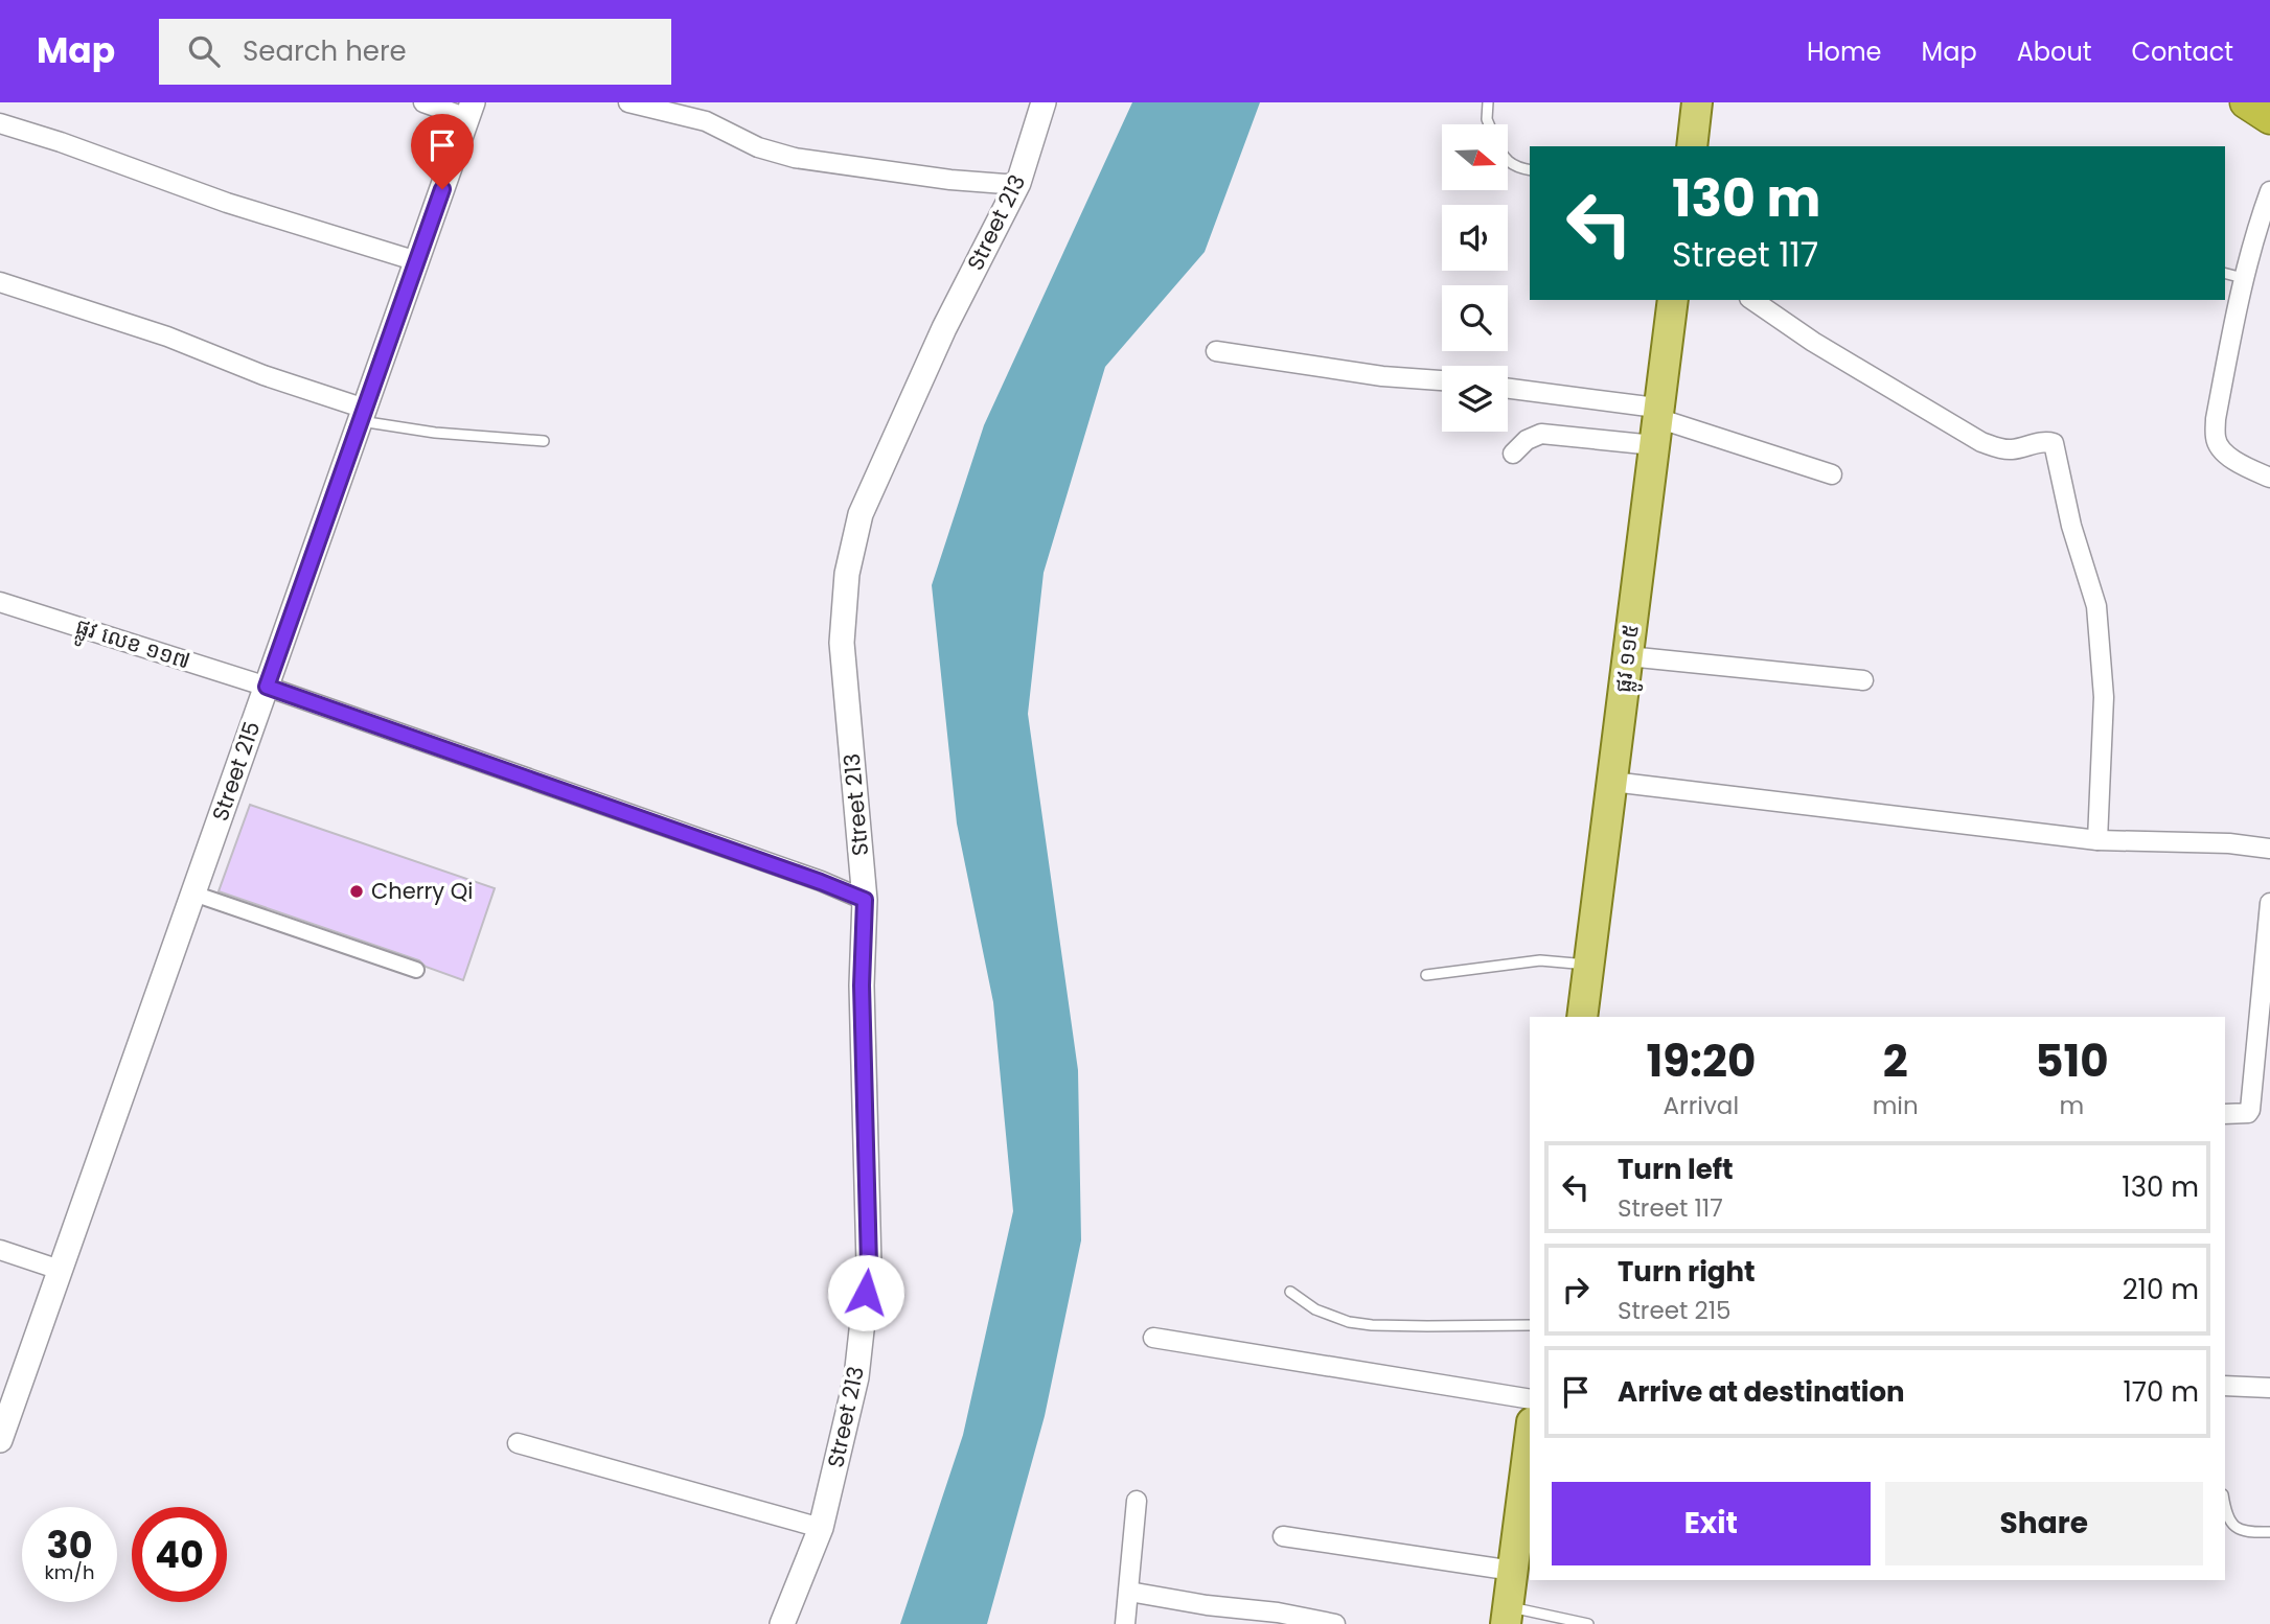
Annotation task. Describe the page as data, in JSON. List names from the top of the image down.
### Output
{
  "streets": {
    "main road": ["ផ្លូវ ១១៥"],
    "street": ["Street 213", "ផ្លូវ លេខ ១១៧", "Street 215"]
  },
  "crossings": [
    ["Street 213", "ផ្លូវ លេខ ១១៧"],
    ["ផ្លូវ លេខ ១១៧", "Street 215"]
  ],
  "places": ["Cherry Qi"],
  "north": "right",
  "page": {
    "header": "Map",
    "search": "Search here",
    "nav": [
      "Home",
      "Map",
      "About",
      "Contact"
    ],
    "turn": ["130 m", "Street 117"],
    "eta": [
      "19:20",
      "Arrival",
      "2",
      "min",
      "510",
      "m"
    ],
    "list": [
      {
        "name": "Turn left",
        "note": "Street 117",
        "value": "130 m"
      },
      {
        "name": "Turn right",
        "note": "Street 215",
        "value": "210 m"
      },
      {
        "name": "Arrive at destination",
        "value": "170 m"
      }
    ],
    "buttons": ["Exit", "Share"],
    "speed": "30 km/h",
    "limit": "40"
  }
}
